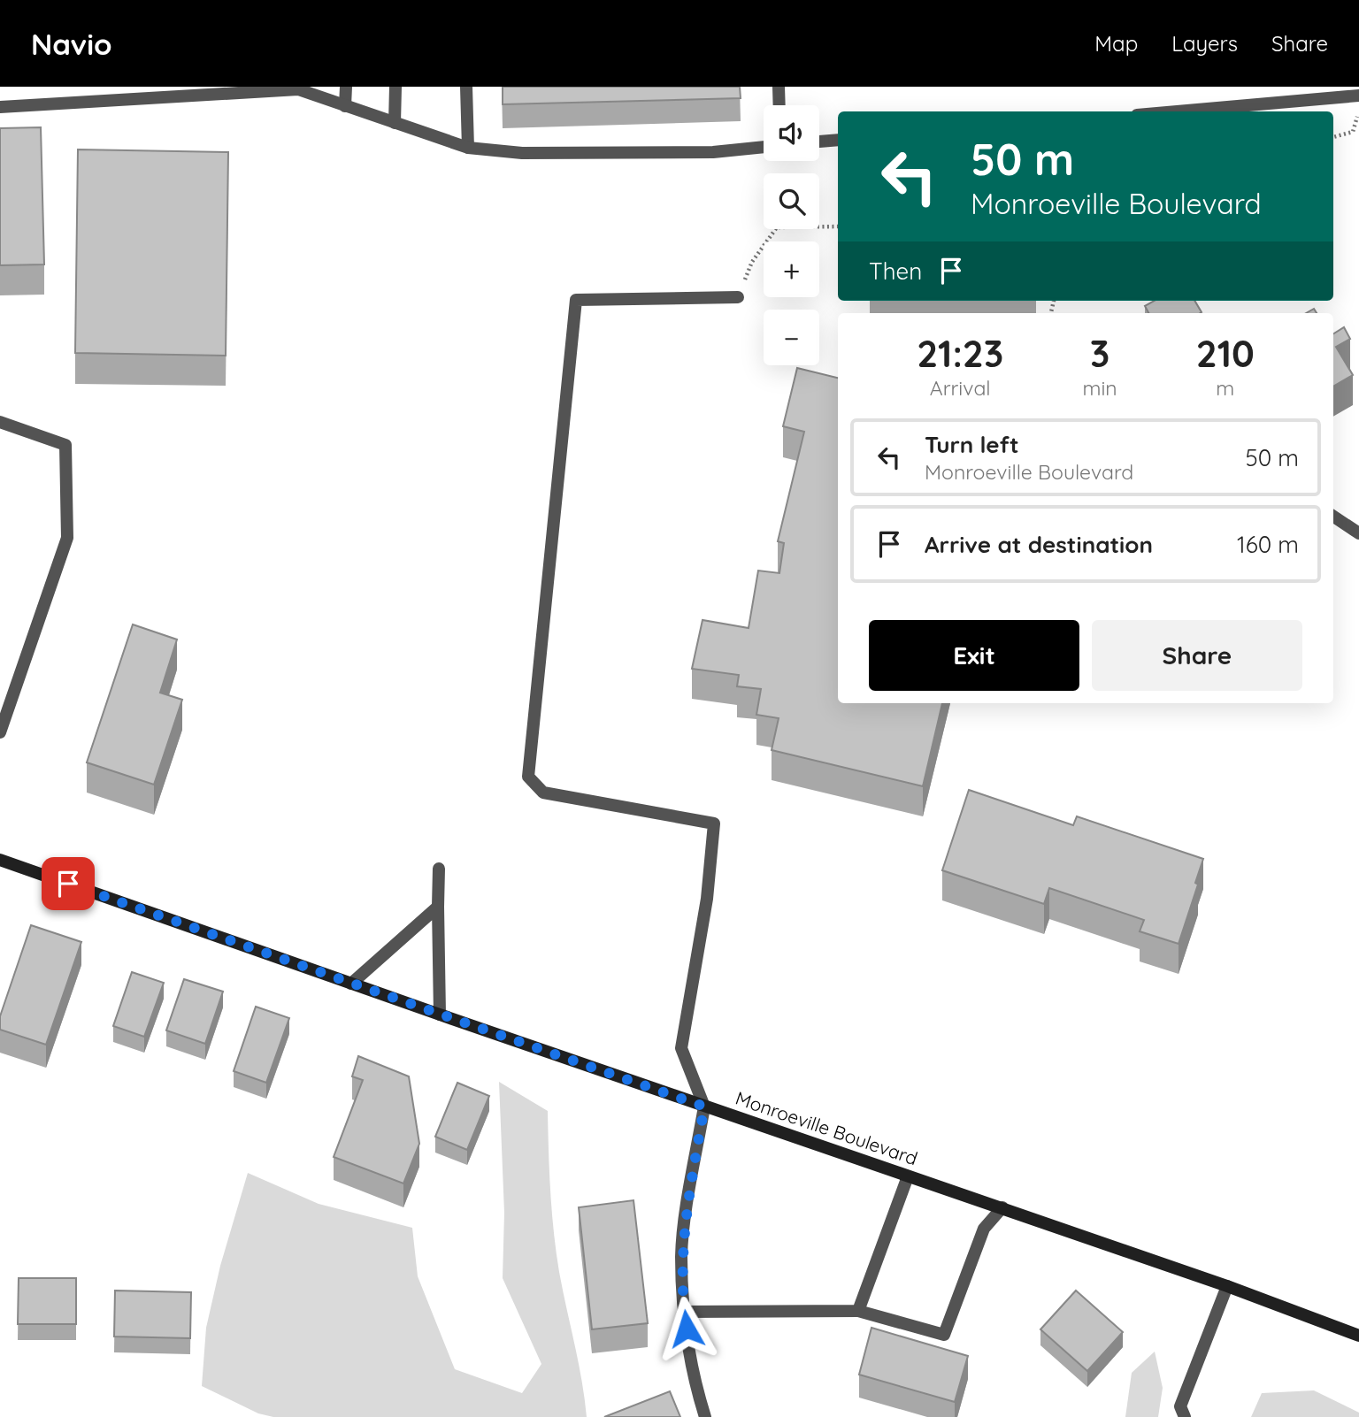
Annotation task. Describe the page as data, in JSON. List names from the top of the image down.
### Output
{
  "streets": {
    "main road": ["Monroeville Boulevard"]
  },
  "page": {
    "header": "Navio",
    "nav": ["Map", "Layers", "Share"],
    "map_buttons": ["+", "−"],
    "turn": ["50 m", "Monroeville Boulevard"],
    "then": "Then",
    "eta": [
      "21:23",
      "Arrival",
      "3",
      "min",
      "210",
      "m"
    ],
    "list": [
      {
        "name": "Turn left",
        "note": "Monroeville Boulevard",
        "value": "50 m"
      },
      {
        "name": "Arrive at destination",
        "value": "160 m"
      }
    ],
    "buttons": ["Exit", "Share"]
  }
}
